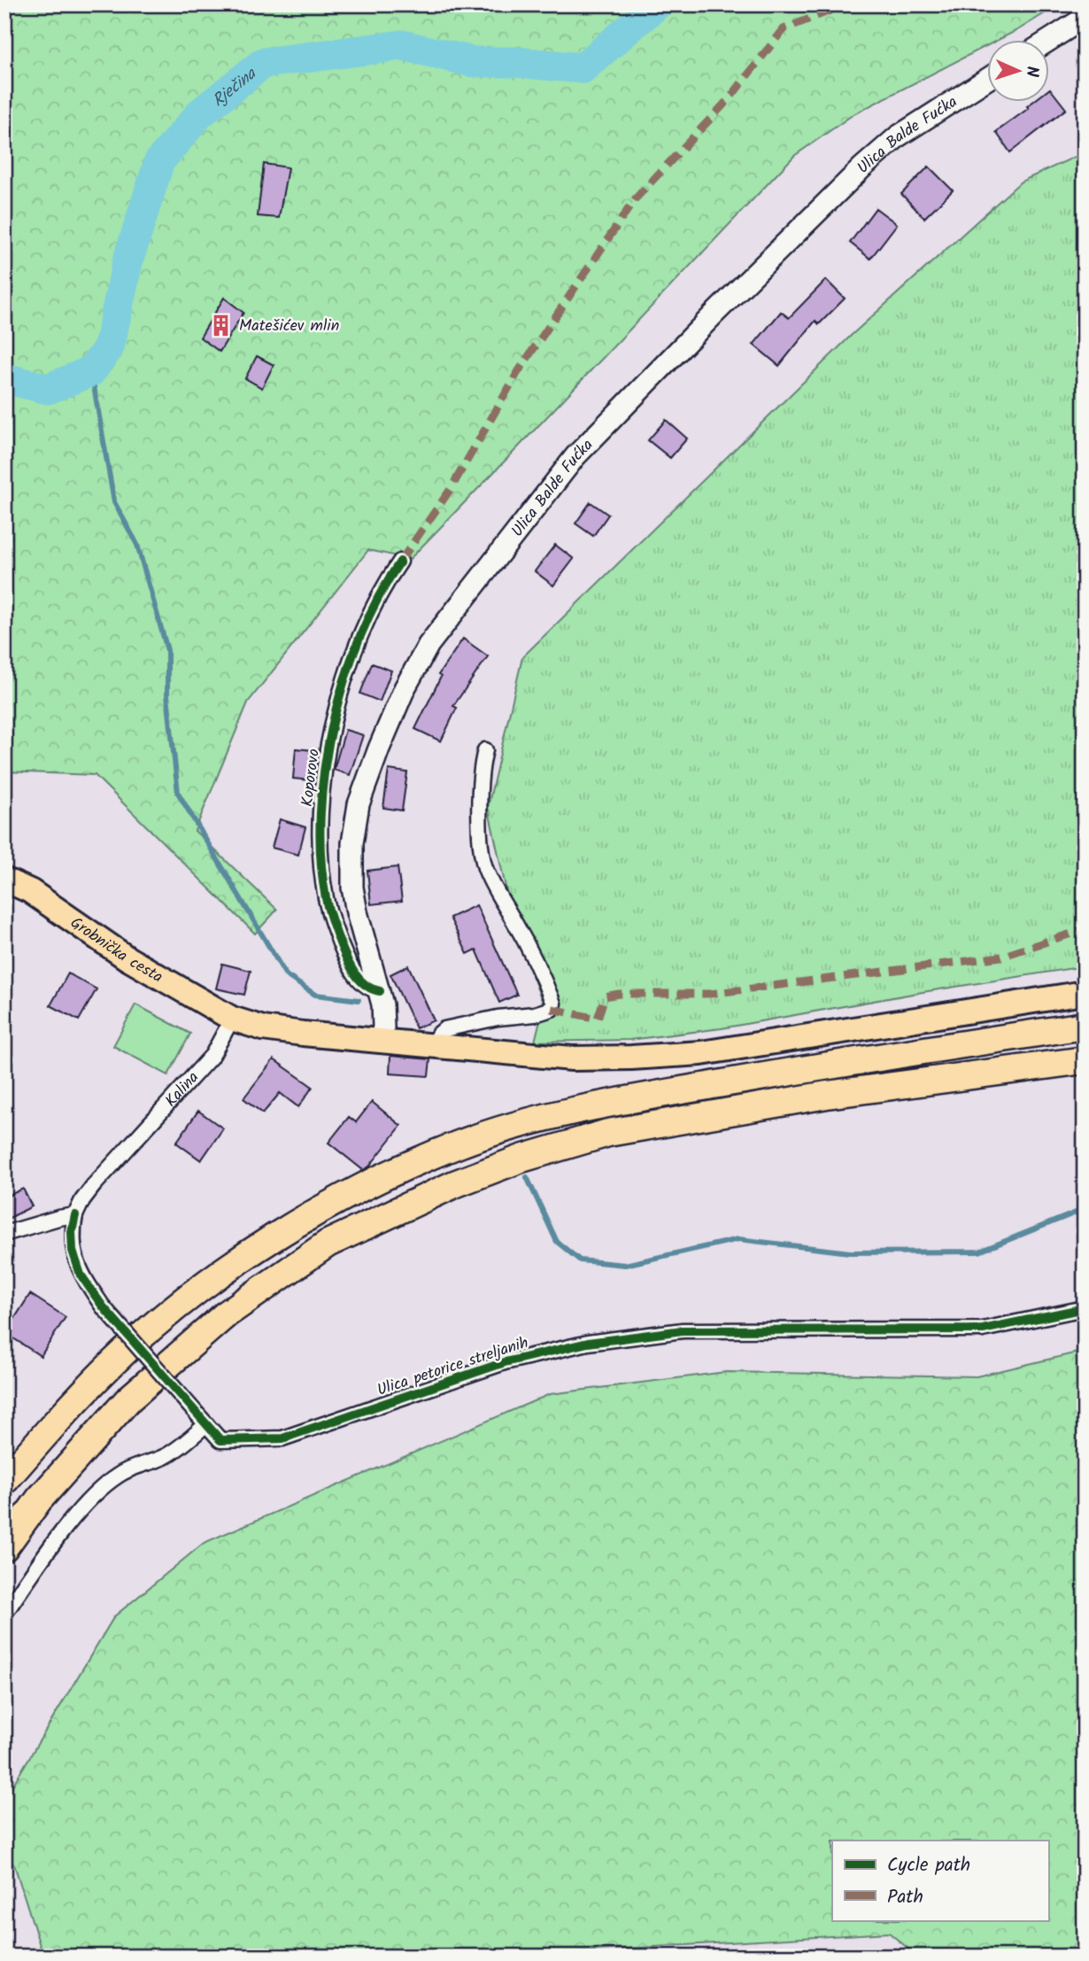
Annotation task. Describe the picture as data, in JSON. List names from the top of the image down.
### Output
{
  "streets": {
    "main road": ["Ulica Balde Fućka", "Grobnička cesta"],
    "street": ["Koporovo", "Kalina", "Ulica petorice streljanih"]
  },
  "crossings": [
    ["Ulica Balde Fućka", "Koporovo"],
    ["Grobnička cesta", "Kalina"],
    ["Kalina", "Ulica petorice streljanih"]
  ],
  "water": ["Rječina"],
  "places": {
    "building": ["Matešićev mlin"]
  },
  "legend": ["Cycle path", "Path"],
  "north": "right"
}
